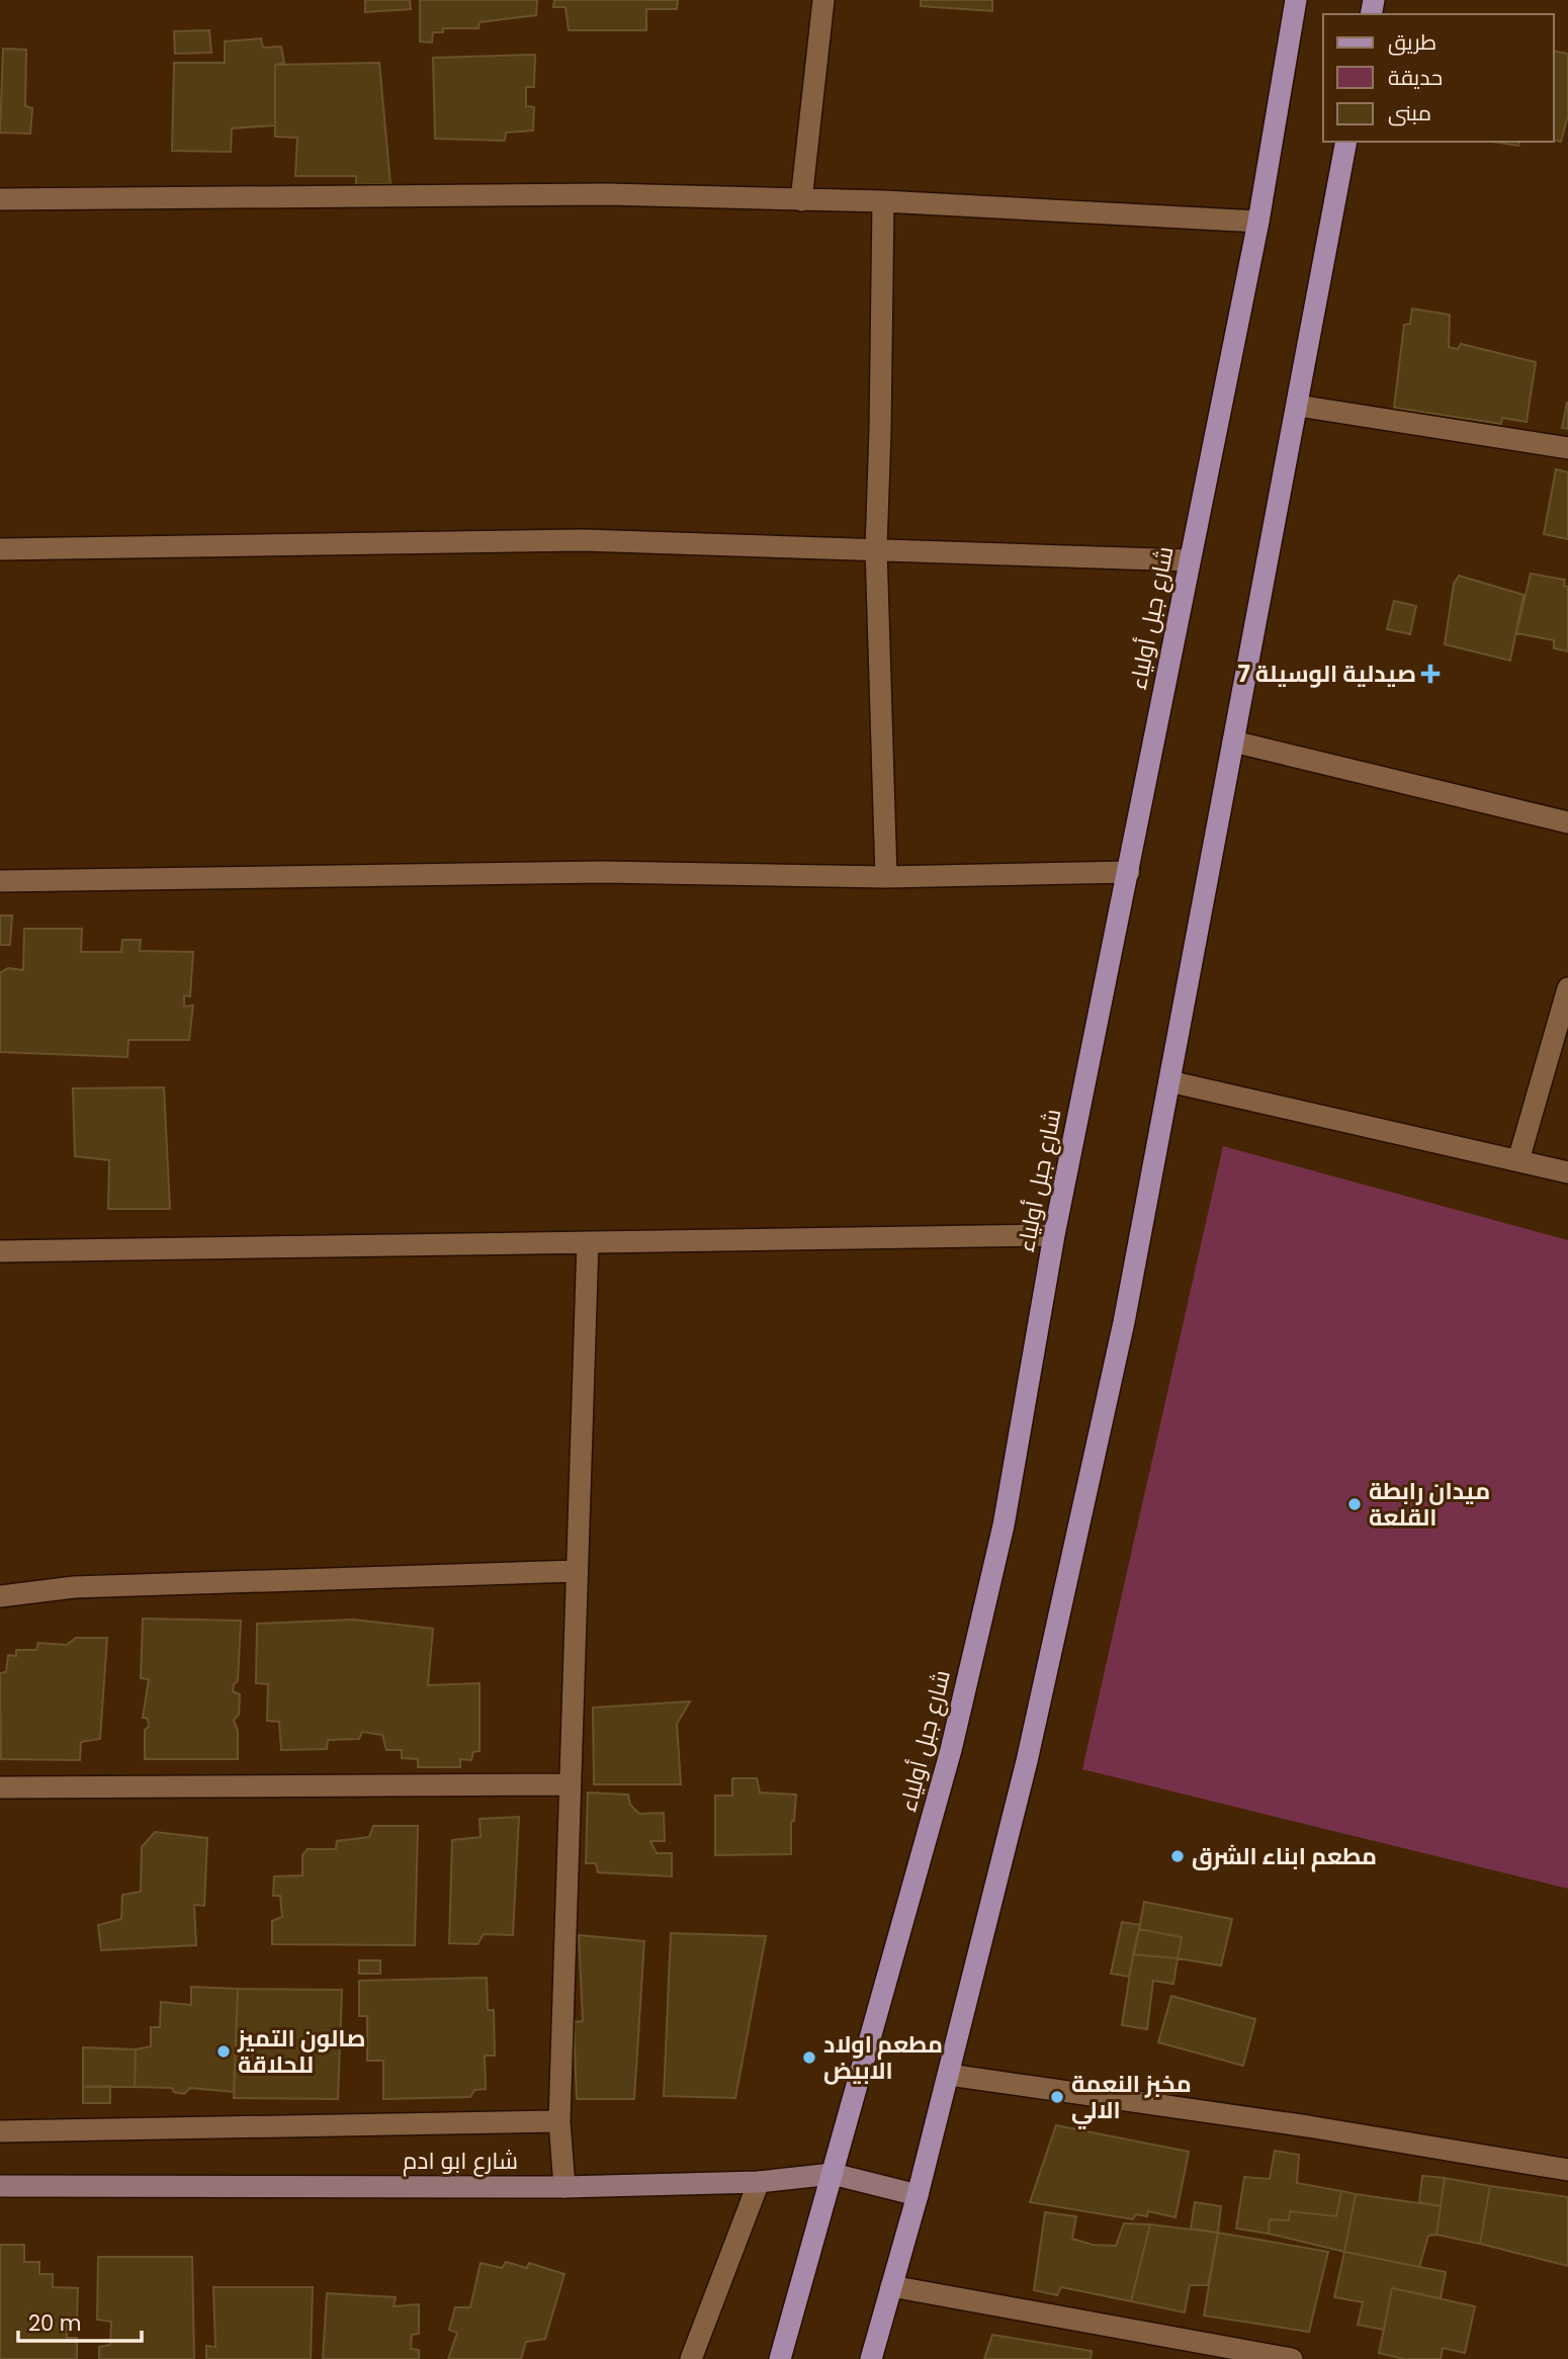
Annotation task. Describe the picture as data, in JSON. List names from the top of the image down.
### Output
{
  "streets": {
    "main road": ["شارع جبل أولياء"],
    "street": ["شارع ابو ادم"]
  },
  "crossings": [
    ["شارع جبل أولياء", "شارع ابو ادم"]
  ],
  "places": {
    "health": ["صيدلية الوسيلة 7"],
    "other": [
      "ميدان رابطة القلعة",
      "مطعم ابناء الشرق",
      "صالون التميز للحلاقة",
      "مطعم اولاد الابيض",
      "مخبز النعمة الالي"
    ]
  },
  "legend": ["طريق", "حديقة", "مبنى"],
  "scale_bar": "20 m"
}
